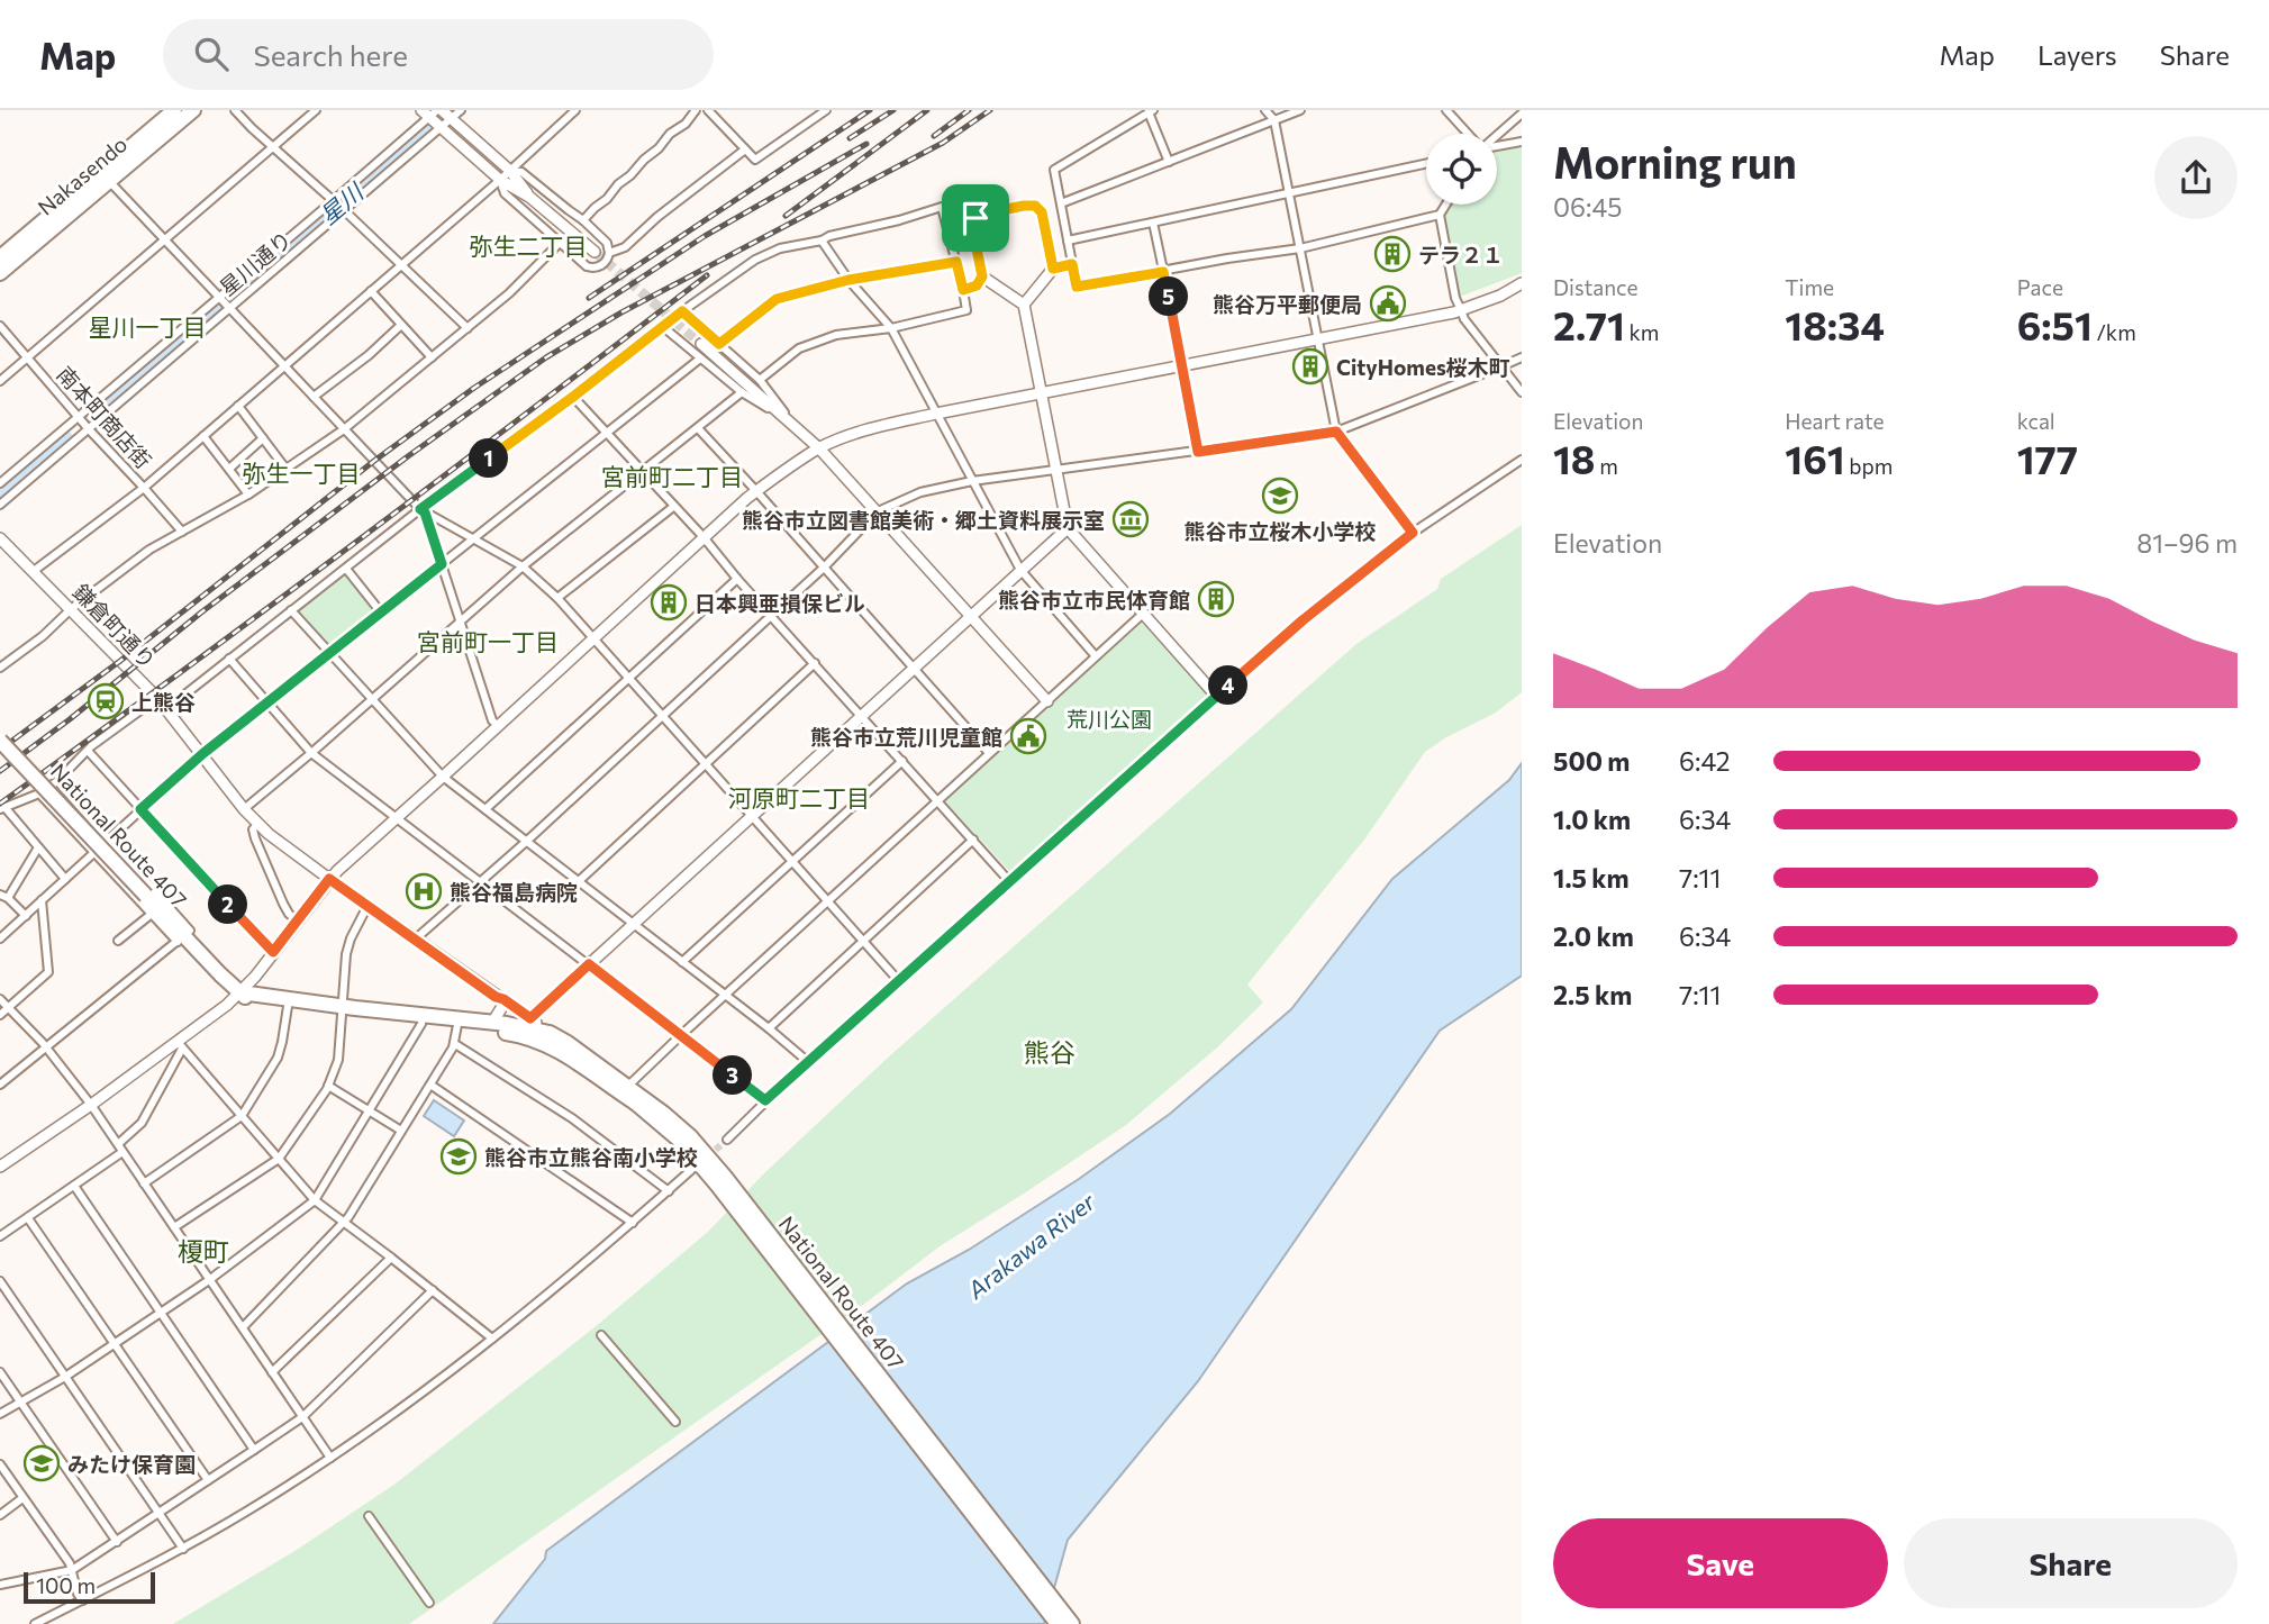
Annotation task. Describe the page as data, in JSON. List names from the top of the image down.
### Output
{
  "streets": {
    "highway": ["Nakasendo", "National Route 407"],
    "street": ["星川通り", "南本町商店街", "鎌倉町通り"]
  },
  "crossings": [
    ["星川通り", "南本町商店街"],
    ["鎌倉町通り", "National Route 407"]
  ],
  "districts": [
    "弥生二丁目",
    "星川一丁目",
    "弥生一丁目",
    "宮前町二丁目",
    "宮前町一丁目",
    "河原町二丁目",
    "熊谷",
    "榎町"
  ],
  "water": ["星川", "Arakawa River"],
  "parks": ["荒川公園"],
  "places": {
    "building": [
      "テラ２１",
      "CityHomes桜木町",
      "熊谷市立市民体育館",
      "日本興亜損保ビル"
    ],
    "public building": ["熊谷万平郵便局", "熊谷市立荒川児童館"],
    "school or university": ["熊谷市立桜木小学校", "熊谷市立熊谷南小学校", "みたけ保育園"],
    "museum": ["熊谷市立図書館美術・郷土資料展示室"],
    "station": ["上熊谷"],
    "hospital": ["熊谷福島病院"]
  },
  "scale_bar": "100 m",
  "page": {
    "header": "Map",
    "search": "Search here",
    "nav": ["Map", "Layers", "Share"],
    "heading": ["Morning run", "06:45"],
    "stats": [
      ["Distance", "2.71 km"],
      ["Time", "18:34"],
      ["Pace", "6:51 /km"],
      ["Elevation", "18 m"],
      ["Heart rate", "161 bpm"],
      ["kcal", "177"]
    ],
    "pins": [
      "5",
      "1",
      "4",
      "2",
      "3"
    ],
    "chart": ["Elevation", "81–96 m"],
    "list": [
      {
        "name": "500 m",
        "note": "6:42"
      },
      {
        "name": "1.0 km",
        "note": "6:34"
      },
      {
        "name": "1.5 km",
        "note": "7:11"
      },
      {
        "name": "2.0 km",
        "note": "6:34"
      },
      {
        "name": "2.5 km",
        "note": "7:11"
      }
    ],
    "buttons": ["Save", "Share"],
    "scale": "100 m"
  }
}
